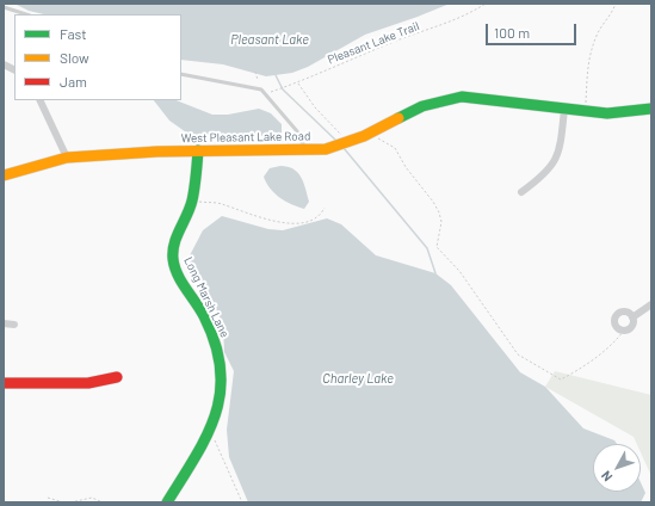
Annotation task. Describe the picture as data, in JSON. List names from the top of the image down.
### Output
{
  "streets": {
    "street": ["West Pleasant Lake Road", "Long Marsh Lane"],
    "path": ["Pleasant Lake Trail"]
  },
  "crossings": [
    ["West Pleasant Lake Road", "Long Marsh Lane"]
  ],
  "water": ["Pleasant Lake", "Charley Lake"],
  "legend": ["Fast", "Slow", "Jam"],
  "scale_bar": "100 m",
  "north": "bottom left"
}
